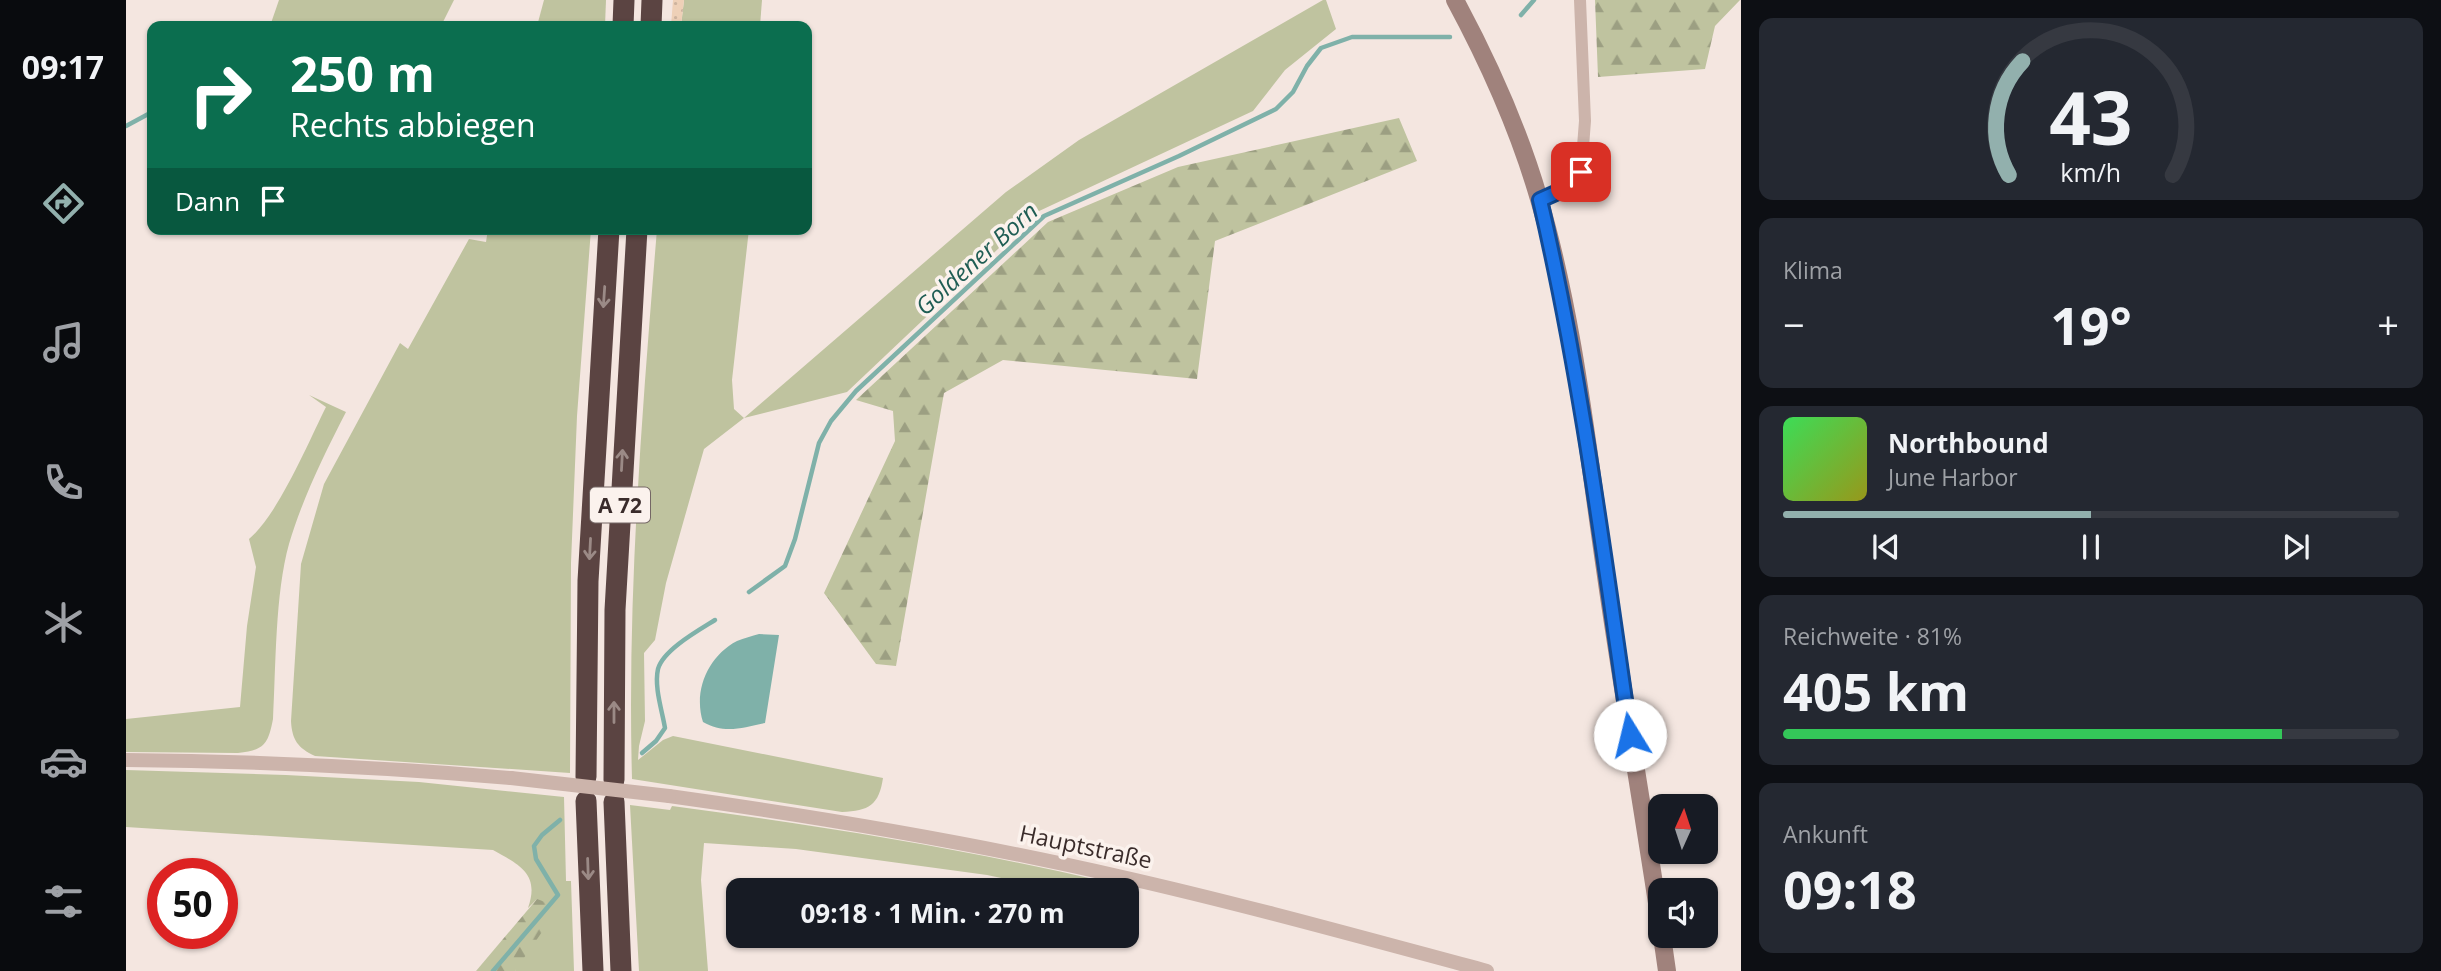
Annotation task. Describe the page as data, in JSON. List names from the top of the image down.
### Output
{
  "streets": {
    "highway": ["A 72"],
    "street": ["Hauptstraße"]
  },
  "water": ["Goldener Born"],
  "north": "top",
  "page": {
    "tabs": "09:17",
    "turn": ["250 m", "Rechts abbiegen"],
    "then": "Dann",
    "tile": [
      "Klima",
      ["Reichweite · 81%", "405 km"],
      ["Ankunft", "09:18"]
    ],
    "heat": ["−", "19°", "+"],
    "song": ["Northbound", "June Harbor"],
    "limit": "50",
    "trip": "09:18 · 1 Min. · 270 m",
    "gauge": ["43", "km/h"]
  }
}
